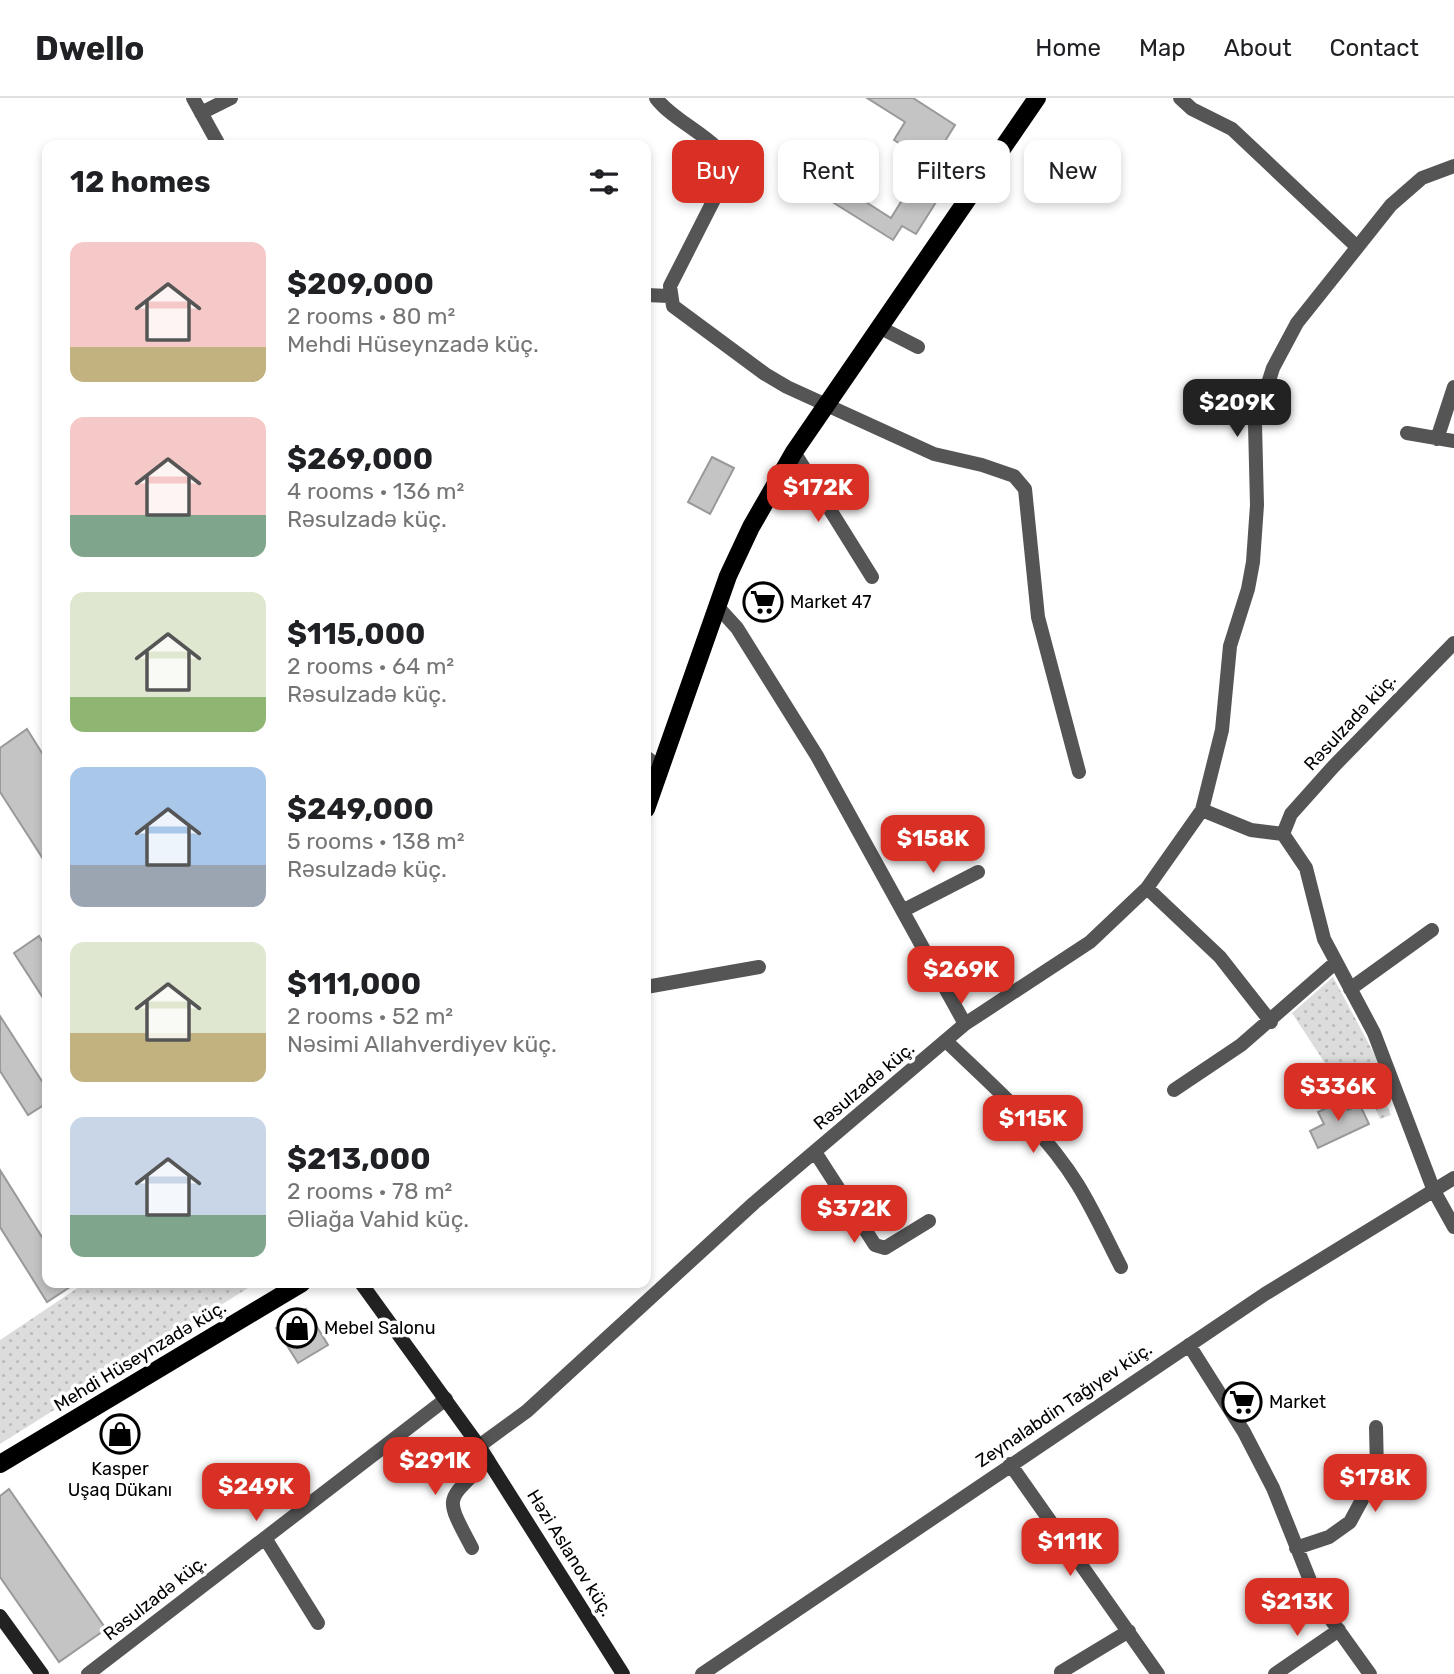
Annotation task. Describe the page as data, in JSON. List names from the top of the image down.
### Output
{
  "streets": {
    "main road": ["Mehdi Hüseynzadə küç.", "Həzi Aslanov küç."],
    "street": ["Rəsulzadə küç.", "Zeynalabdin Tağıyev küç."]
  },
  "crossings": [
    ["Rəsulzadə küç.", "Həzi Aslanov küç."]
  ],
  "places": {
    "supermarket": ["Market 47", "Market"],
    "shop": ["Mebel Salonu", "Kasper Uşaq Dükanı"]
  },
  "page": {
    "header": "Dwello",
    "nav": [
      "Home",
      "Map",
      "About",
      "Contact"
    ],
    "chip": [
      "Buy",
      "Rent",
      "Filters",
      "New"
    ],
    "heading": "12 homes",
    "list": [
      {
        "name": "$209,000",
        "note": "2 rooms · 80 m² · Mehdi Hüseynzadə küç."
      },
      {
        "name": "$269,000",
        "note": "4 rooms · 136 m² · Rəsulzadə küç."
      },
      {
        "name": "$115,000",
        "note": "2 rooms · 64 m² · Rəsulzadə küç."
      },
      {
        "name": "$249,000",
        "note": "5 rooms · 138 m² · Rəsulzadə küç."
      },
      {
        "name": "$111,000",
        "note": "2 rooms · 52 m² · Nəsimi Allahverdiyev küç."
      },
      {
        "name": "$213,000",
        "note": "2 rooms · 78 m² · Əliağa Vahid küç."
      }
    ],
    "price": [
      "$209K",
      "$172K",
      "$158K",
      "$269K",
      "$336K",
      "$115K",
      "$372K",
      "$291K",
      "$178K",
      "$249K",
      "$111K",
      "$213K"
    ]
  }
}
